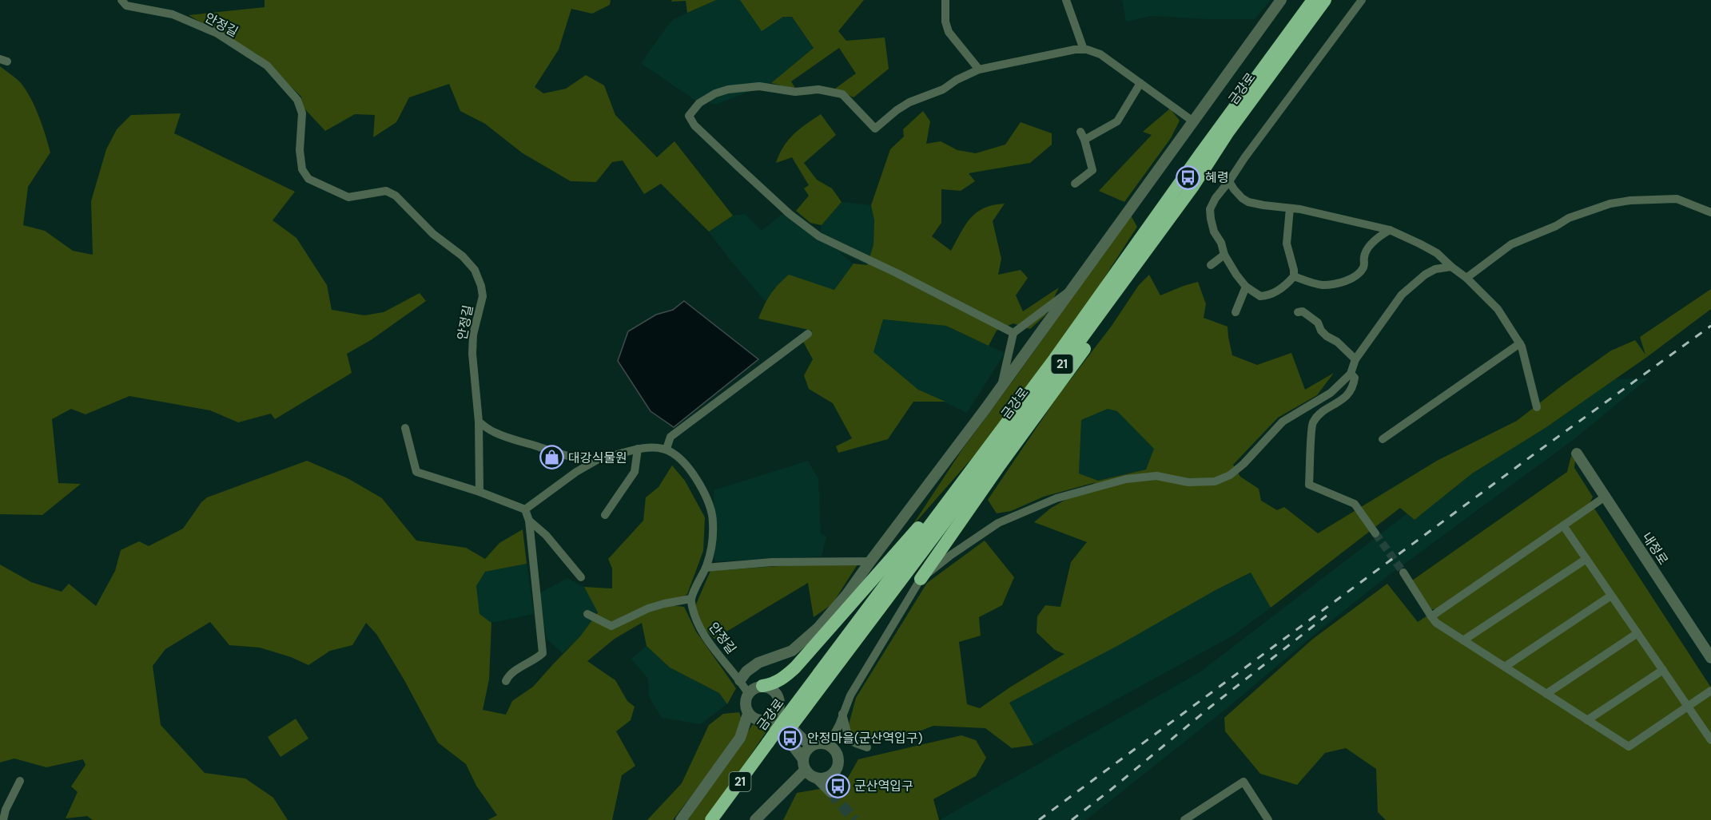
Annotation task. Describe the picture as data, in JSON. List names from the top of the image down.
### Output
{
  "streets": {
    "highway": ["금강로", "21"],
    "street": ["안정길", "내정로"]
  },
  "crossings": [
    ["안정길", "금강로"]
  ],
  "places": {
    "bus stop": ["혜령", "안정마을(군산역입구)", "군산역입구"],
    "shop": ["대강식물원"]
  }
}
